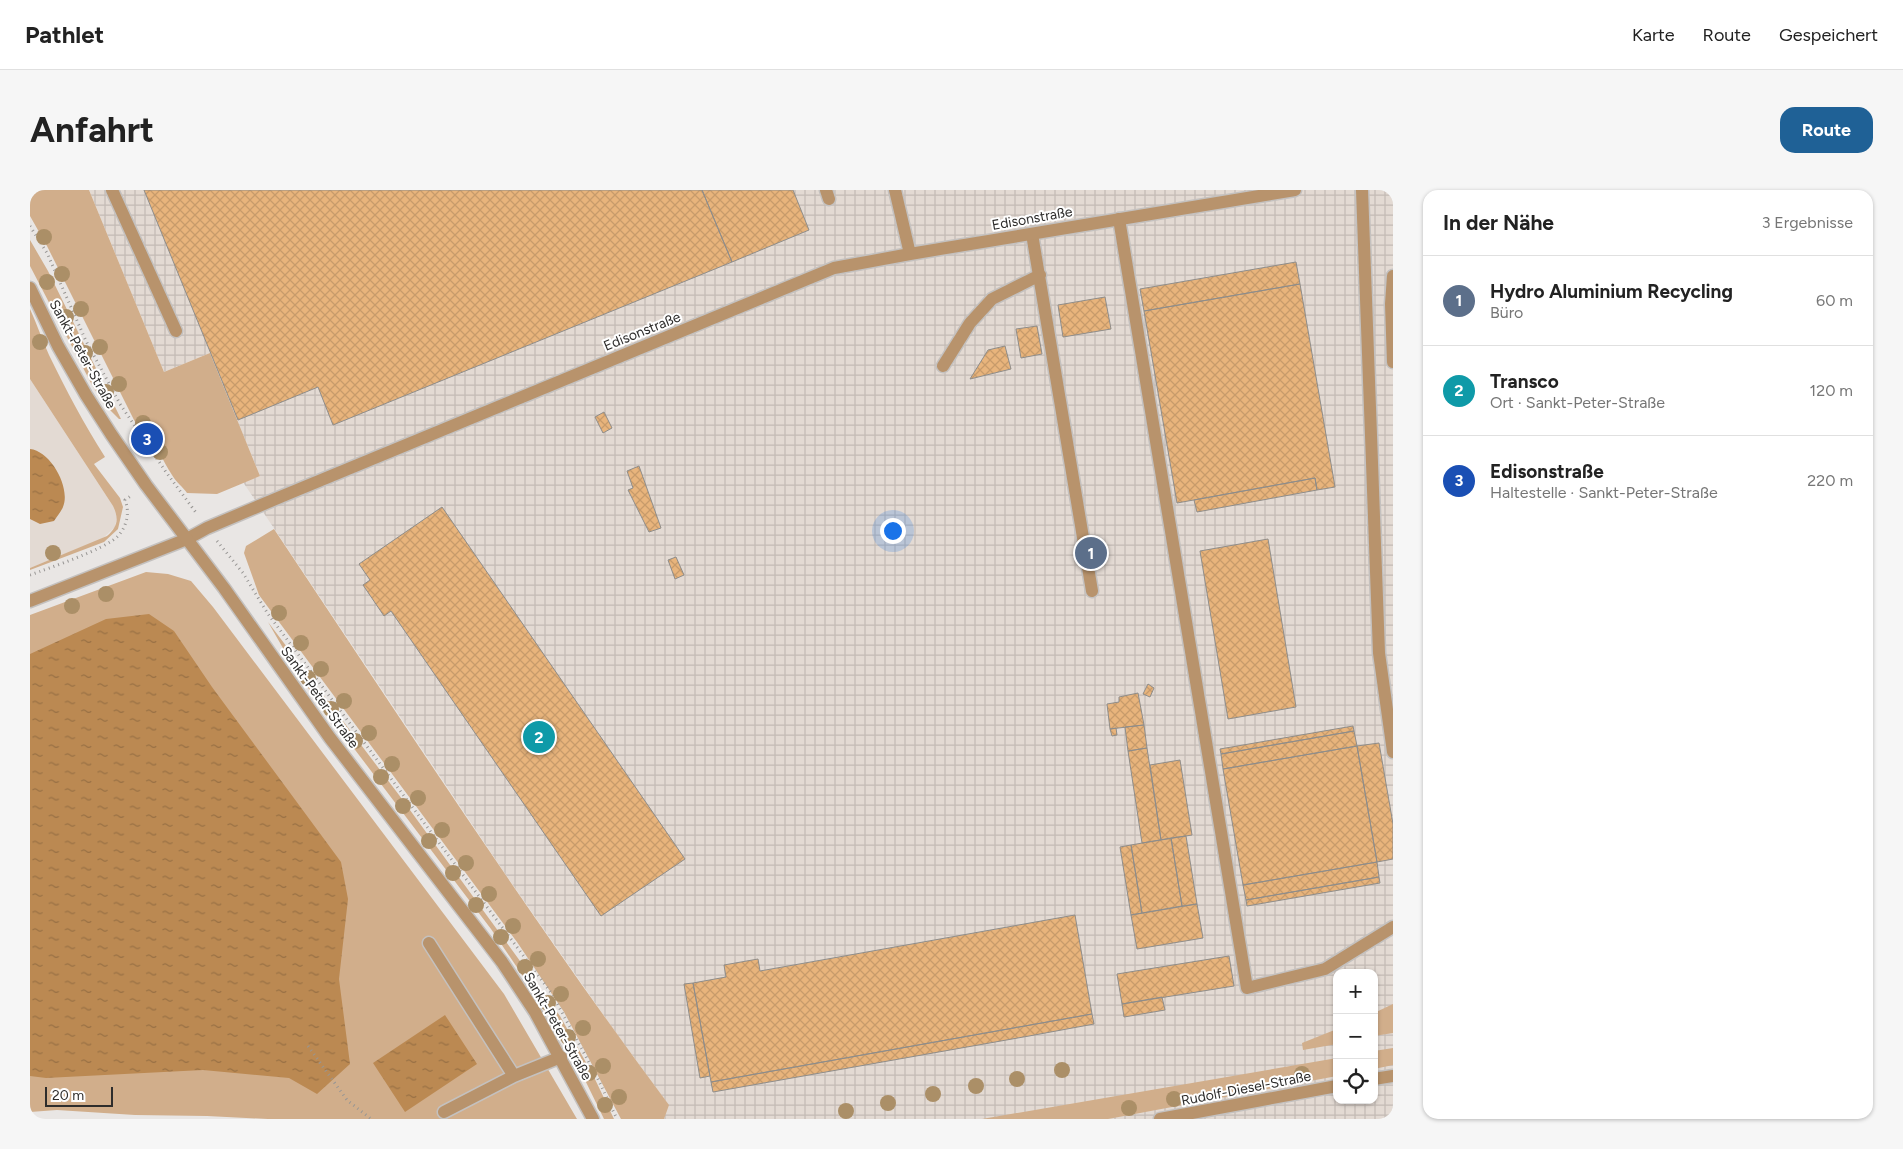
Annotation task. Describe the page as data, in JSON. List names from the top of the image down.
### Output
{
  "streets": {
    "street": ["Edisonstraße", "Sankt-Peter-Straße", "Rudolf-Diesel-Straße"]
  },
  "crossings": [
    ["Edisonstraße", "Sankt-Peter-Straße"]
  ],
  "scale_bar": "20 m",
  "page": {
    "header": "Pathlet",
    "nav": ["Karte", "Route", "Gespeichert"],
    "buttons": "Route",
    "title": "Anfahrt",
    "heading": ["In der Nähe", "3 Ergebnisse"],
    "list": [
      {
        "mark": "1",
        "name": "Hydro Aluminium Recycling",
        "note": "Büro",
        "value": "60 m"
      },
      {
        "mark": "2",
        "name": "Transco",
        "note": "Ort · Sankt-Peter-Straße",
        "value": "120 m"
      },
      {
        "mark": "3",
        "name": "Edisonstraße",
        "note": "Haltestelle · Sankt-Peter-Straße",
        "value": "220 m"
      }
    ],
    "pins": ["3", "1", "2"],
    "map_buttons": ["+", "−"],
    "scale": "20 m"
  }
}
